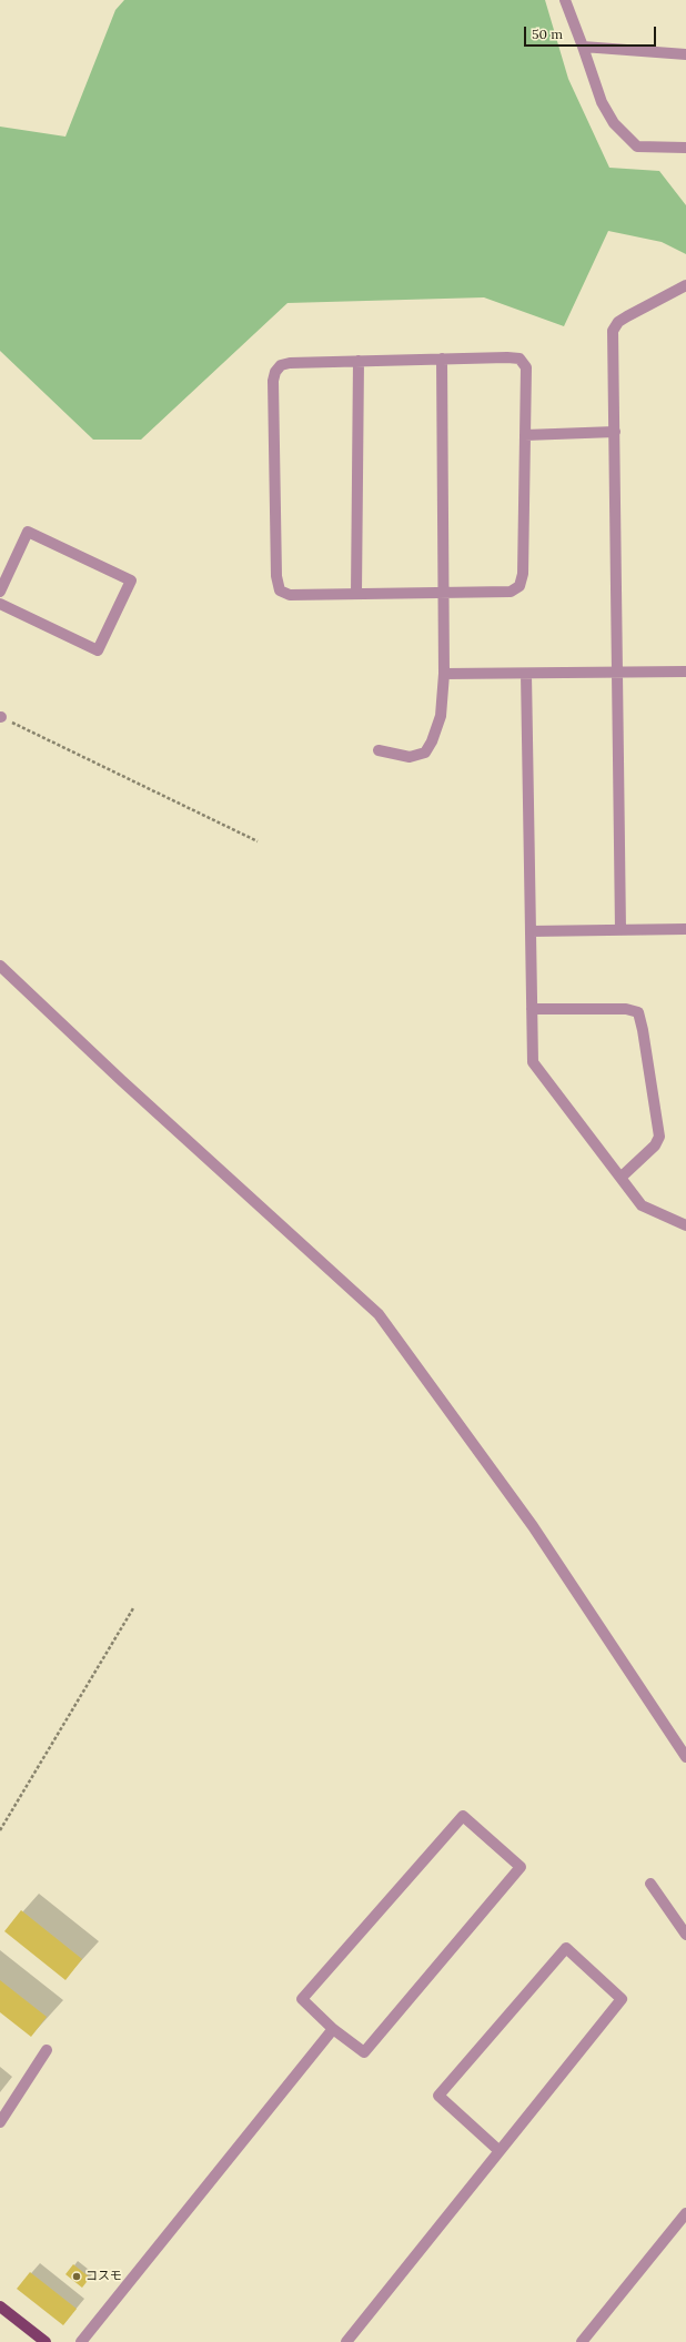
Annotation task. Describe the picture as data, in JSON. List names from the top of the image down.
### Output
{
  "places": ["コスモ"],
  "scale_bar": "50 m"
}
